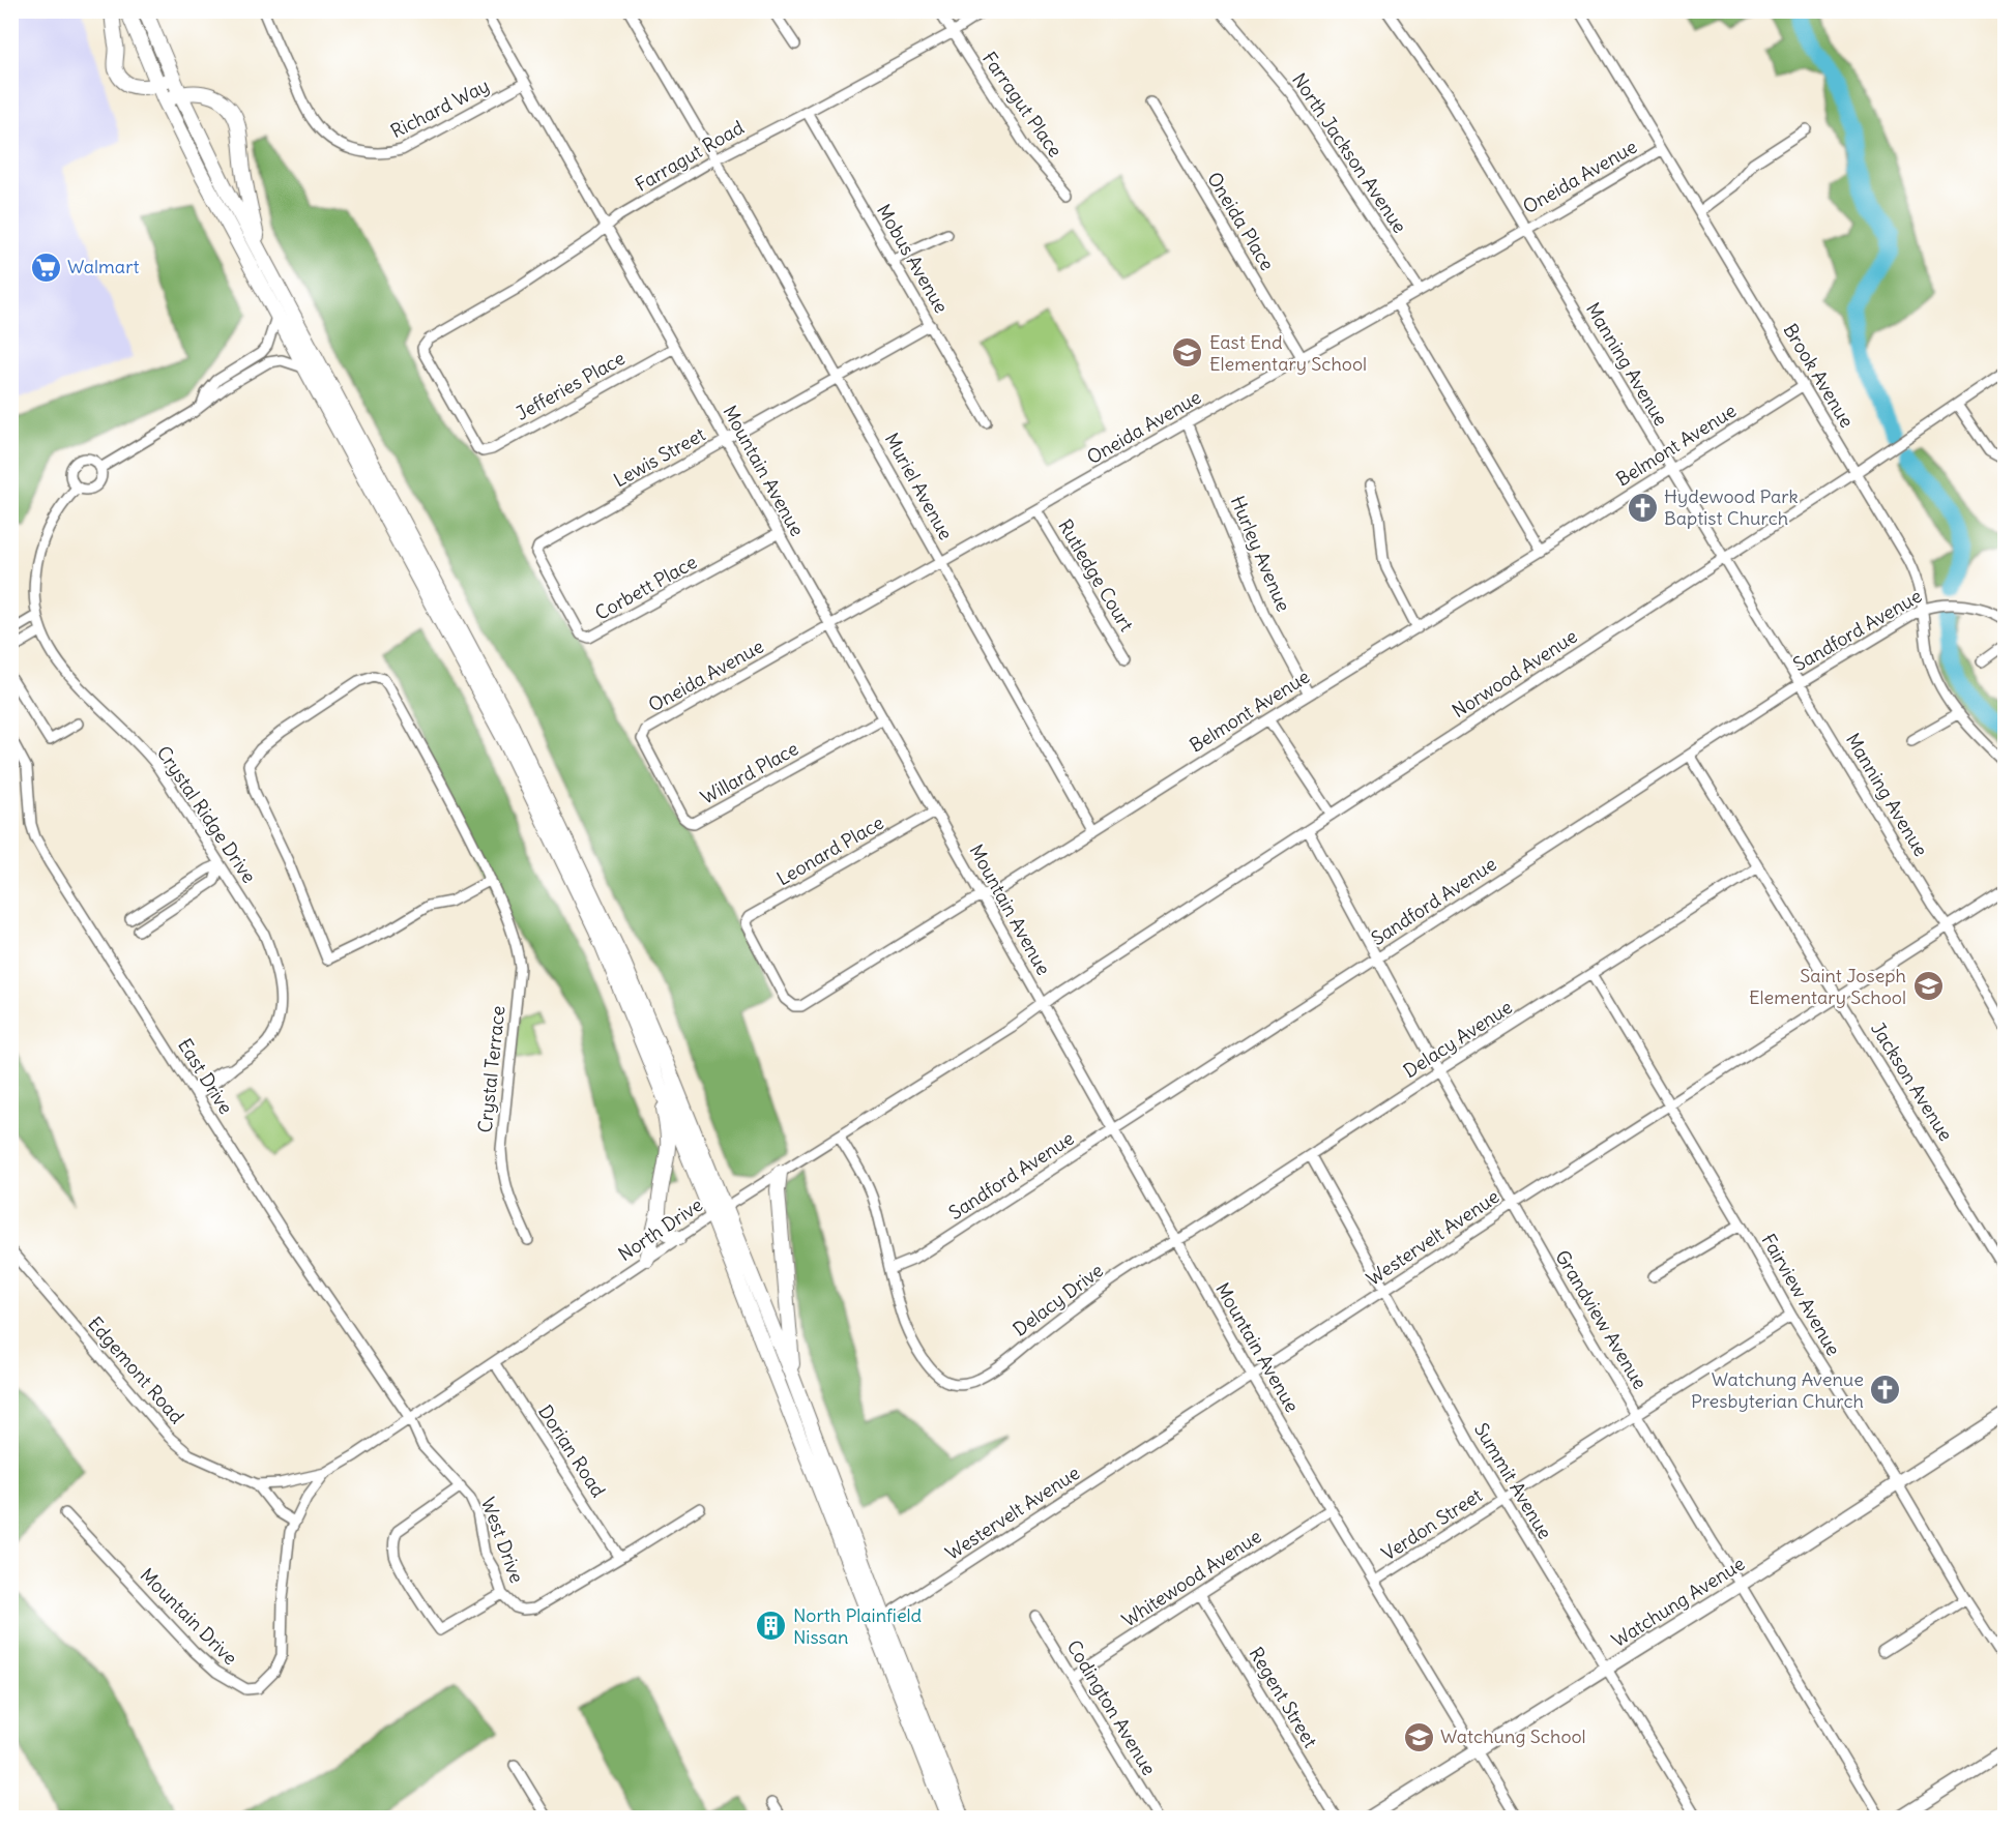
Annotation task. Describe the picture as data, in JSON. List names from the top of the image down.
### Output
{
  "streets": {
    "main road": ["Watchung Avenue"],
    "street": [
      "Farragut Place",
      "Richard Way",
      "North Jackson Avenue",
      "Farragut Road",
      "Oneida Avenue",
      "Oneida Place",
      "Mobus Avenue",
      "Manning Avenue",
      "Brook Avenue",
      "Jefferies Place",
      "Belmont Avenue",
      "Lewis Street",
      "Mountain Avenue",
      "Muriel Avenue",
      "Hurley Avenue",
      "Rutledge Court",
      "Corbett Place",
      "Sandford Avenue",
      "Norwood Avenue",
      "Willard Place",
      "Crystal Ridge Drive",
      "Leonard Place",
      "Delacy Avenue",
      "Crystal Terrace",
      "East Drive",
      "Jackson Avenue",
      "North Drive",
      "Westervelt Avenue",
      "Fairview Avenue",
      "Delacy Drive",
      "Grandview Avenue",
      "Edgemont Road",
      "Dorian Road",
      "Summit Avenue",
      "Verdon Street",
      "West Drive",
      "Whitewood Avenue",
      "Mountain Drive",
      "Regent Street",
      "Codington Avenue"
    ]
  },
  "crossings": [
    ["Farragut Place", "Farragut Road"],
    ["Richard Way", "Mountain Avenue"],
    ["North Jackson Avenue", "Oneida Avenue"],
    ["Farragut Road", "Mobus Avenue"],
    ["Farragut Road", "Jefferies Place"],
    ["Farragut Road", "Mountain Avenue"],
    ["Farragut Road", "Muriel Avenue"],
    ["Oneida Avenue", "Oneida Place"],
    ["Oneida Avenue", "Manning Avenue"],
    ["Oneida Avenue", "Brook Avenue"],
    ["Oneida Avenue", "Mountain Avenue"],
    ["Oneida Avenue", "Muriel Avenue"],
    ["Oneida Avenue", "Hurley Avenue"],
    ["Oneida Avenue", "Rutledge Court"],
    ["Oneida Avenue", "Willard Place"],
    ["Mobus Avenue", "Lewis Street"],
    ["Manning Avenue", "Belmont Avenue"],
    ["Manning Avenue", "Sandford Avenue"],
    ["Manning Avenue", "Norwood Avenue"],
    ["Manning Avenue", "Westervelt Avenue"],
    ["Brook Avenue", "Belmont Avenue"],
    ["Brook Avenue", "Sandford Avenue"],
    ["Brook Avenue", "Norwood Avenue"],
    ["Jefferies Place", "Mountain Avenue"],
    ["Belmont Avenue", "Mountain Avenue"],
    ["Belmont Avenue", "Muriel Avenue"],
    ["Belmont Avenue", "Hurley Avenue"],
    ["Belmont Avenue", "Leonard Place"],
    ["Lewis Street", "Mountain Avenue"],
    ["Lewis Street", "Muriel Avenue"],
    ["Lewis Street", "Corbett Place"],
    ["Mountain Avenue", "Corbett Place"],
    ["Mountain Avenue", "Sandford Avenue"],
    ["Mountain Avenue", "Norwood Avenue"],
    ["Mountain Avenue", "Willard Place"],
    ["Mountain Avenue", "Leonard Place"],
    ["Mountain Avenue", "Delacy Avenue"],
    ["Mountain Avenue", "North Drive"],
    ["Mountain Avenue", "Westervelt Avenue"],
    ["Mountain Avenue", "Delacy Drive"],
    ["Mountain Avenue", "Verdon Street"],
    ["Mountain Avenue", "Whitewood Avenue"],
    ["Mountain Avenue", "Watchung Avenue"],
    ["Sandford Avenue", "Jackson Avenue"],
    ["Sandford Avenue", "Delacy Drive"],
    ["Sandford Avenue", "Grandview Avenue"],
    ["Norwood Avenue", "North Drive"],
    ["Norwood Avenue", "Grandview Avenue"],
    ["Crystal Ridge Drive", "East Drive"],
    ["Delacy Avenue", "Jackson Avenue"],
    ["Delacy Avenue", "Fairview Avenue"],
    ["Delacy Avenue", "Delacy Drive"],
    ["Delacy Avenue", "Grandview Avenue"],
    ["Delacy Avenue", "Summit Avenue"],
    ["East Drive", "North Drive"],
    ["East Drive", "West Drive"],
    ["Jackson Avenue", "Westervelt Avenue"],
    ["North Drive", "Edgemont Road"],
    ["North Drive", "Dorian Road"],
    ["North Drive", "West Drive"],
    ["North Drive", "Mountain Drive"],
    ["Westervelt Avenue", "Fairview Avenue"],
    ["Westervelt Avenue", "Grandview Avenue"],
    ["Westervelt Avenue", "Summit Avenue"],
    ["Fairview Avenue", "Verdon Street"],
    ["Fairview Avenue", "Watchung Avenue"],
    ["Grandview Avenue", "Verdon Street"],
    ["Grandview Avenue", "Watchung Avenue"],
    ["Edgemont Road", "Mountain Drive"],
    ["Dorian Road", "West Drive"],
    ["Summit Avenue", "Verdon Street"],
    ["Summit Avenue", "Watchung Avenue"],
    ["Whitewood Avenue", "Regent Street"],
    ["Whitewood Avenue", "Codington Avenue"]
  ],
  "places": {
    "supermarket": ["Walmart"],
    "school or university": ["East End Elementary School", "Saint Joseph Elementary School", "Watchung School"],
    "church": ["Hydewood Park Baptist Church", "Watchung Avenue Presbyterian Church"],
    "building": ["North Plainfield Nissan"]
  }
}
